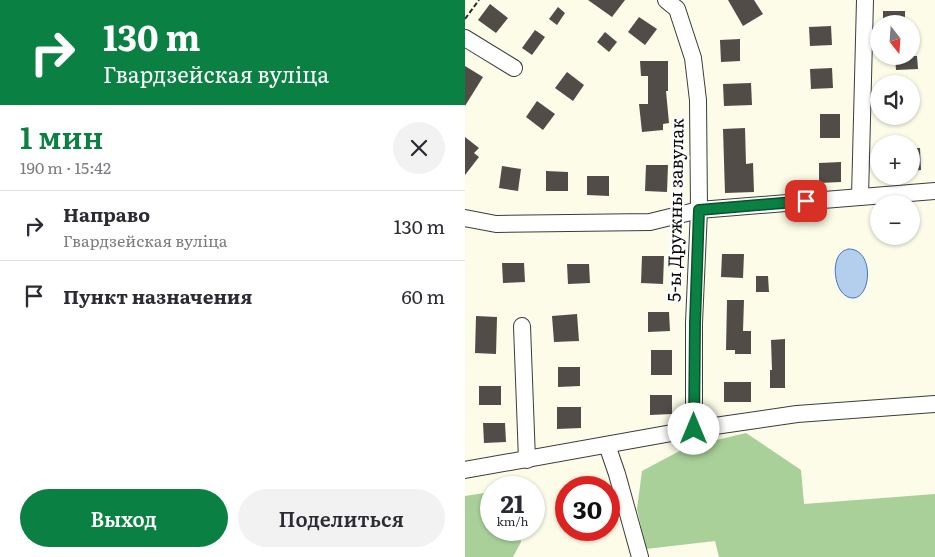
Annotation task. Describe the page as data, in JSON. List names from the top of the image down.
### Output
{
  "streets": {
    "street": ["5-ы Дружны завулак"]
  },
  "north": "bottom",
  "page": {
    "turn": ["130 m", "Гвардзейская вуліца"],
    "map_buttons": ["+", "−"],
    "heading": ["1 мин", "190 m · 15:42"],
    "list": [
      {
        "name": "Направо",
        "note": "Гвардзейская вуліца",
        "value": "130 m"
      },
      {
        "name": "Пункт назначения",
        "value": "60 m"
      }
    ],
    "speed": "21 km/h",
    "limit": "30",
    "buttons": ["Выход", "Поделиться"]
  }
}
